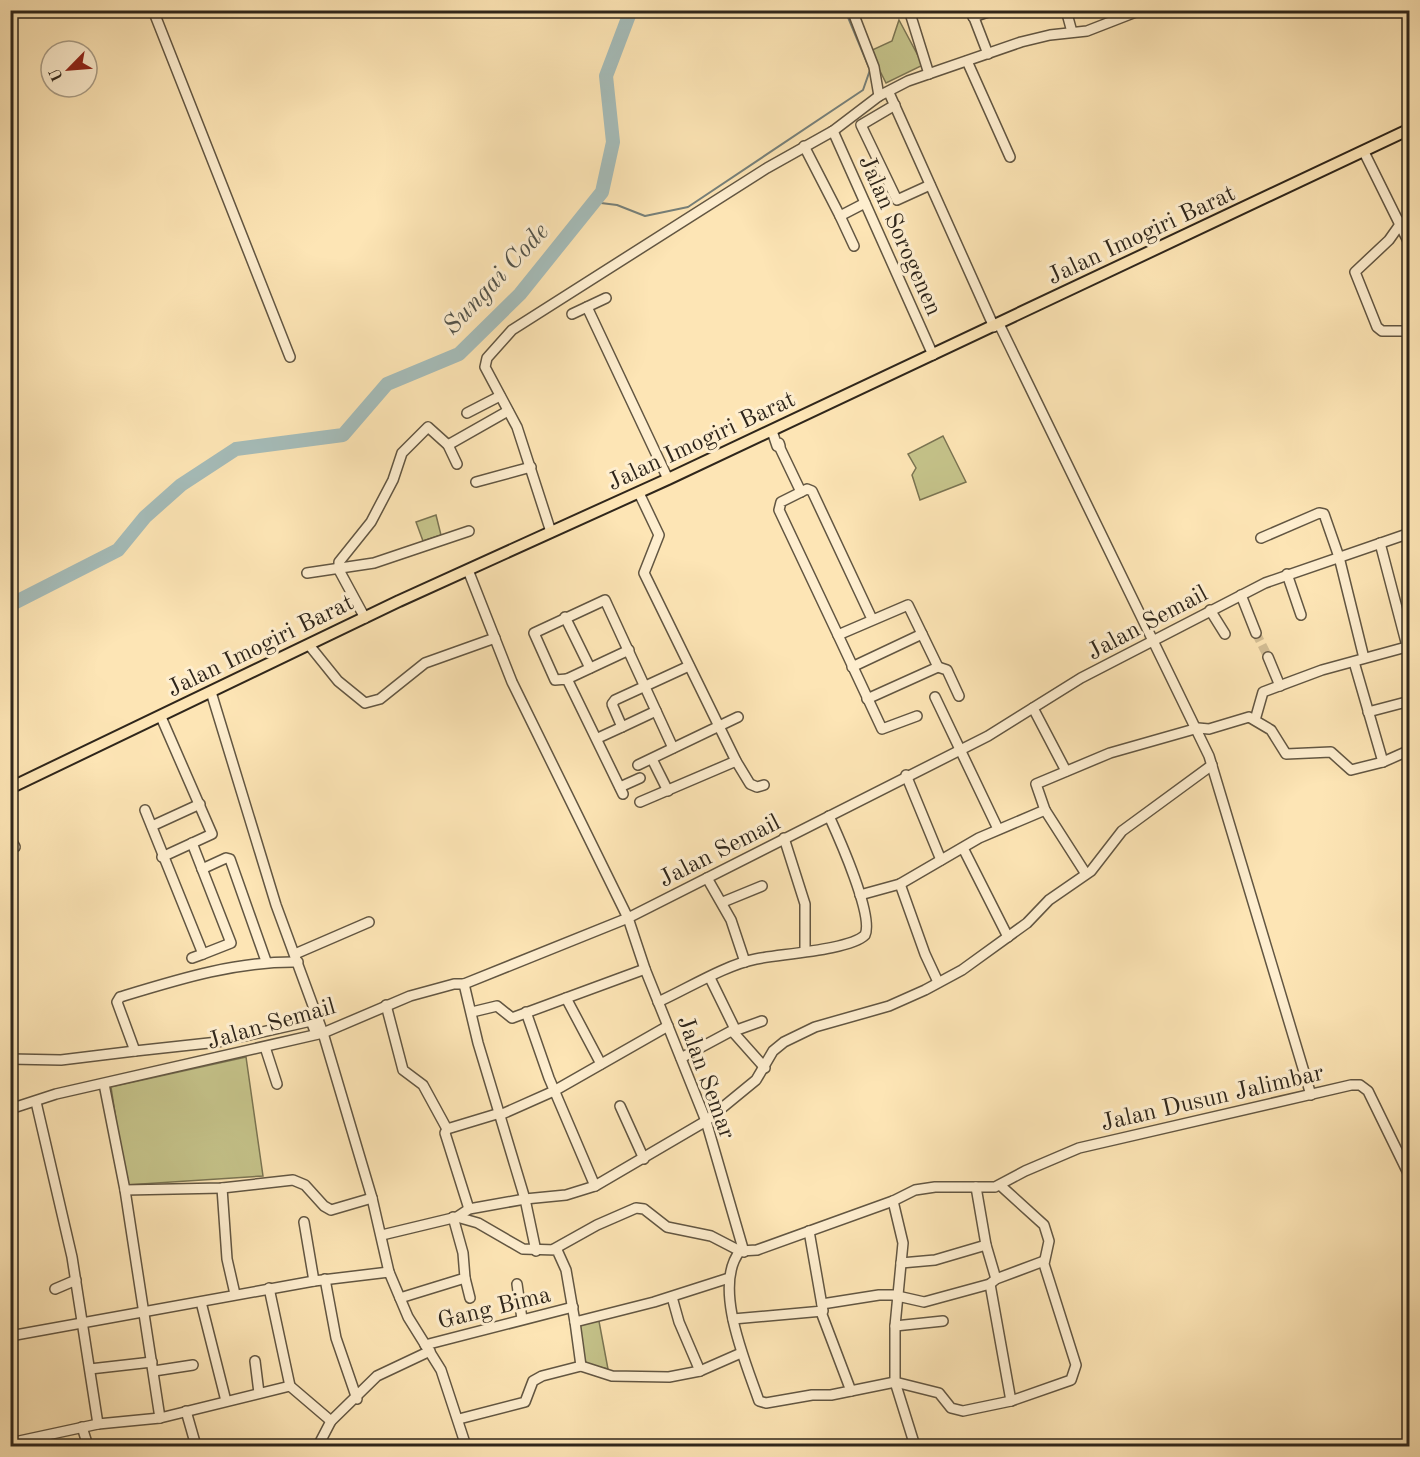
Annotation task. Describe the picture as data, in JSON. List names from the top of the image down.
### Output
{
  "streets": {
    "main road": ["Jalan Imogiri Barat"],
    "street": [
      "Jalan Sorogenen",
      "Jalan Semail",
      "Jalan Semar",
      "Jalan Dusun Jalimbar",
      "Gang Bima"
    ]
  },
  "crossings": [
    ["Jalan Imogiri Barat", "Jalan Sorogenen"],
    ["Jalan Imogiri Barat", "Jalan Semar"],
    ["Jalan Semail", "Jalan Semar"],
    ["Jalan Semar", "Jalan Dusun Jalimbar"]
  ],
  "water": ["Sungai Code"],
  "north": "bottom left"
}
